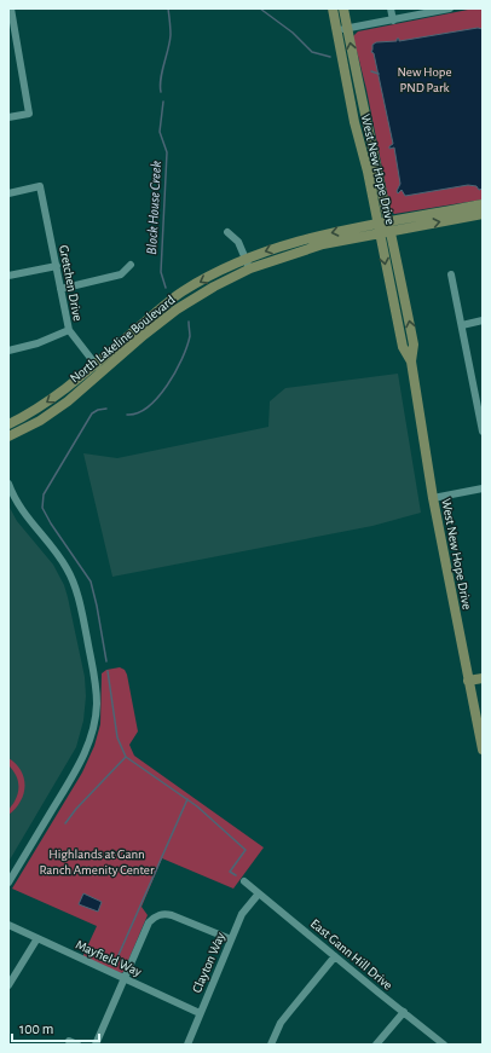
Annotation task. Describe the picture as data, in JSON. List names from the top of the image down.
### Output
{
  "streets": {
    "main road": ["West New Hope Drive", "North Lakeline Boulevard"],
    "street": [
      "Gretchen Drive",
      "East Gann Hill Drive",
      "Mayfield Way",
      "Clayton Way"
    ]
  },
  "crossings": [
    ["West New Hope Drive", "North Lakeline Boulevard"],
    ["Gretchen Drive", "North Lakeline Boulevard"],
    ["East Gann Hill Drive", "Clayton Way"],
    ["Mayfield Way", "Clayton Way"]
  ],
  "water": ["Block House Creek"],
  "parks": ["New Hope PND Park", "Highlands at Gann Ranch Amenity Center"],
  "scale_bar": "100 m"
}
